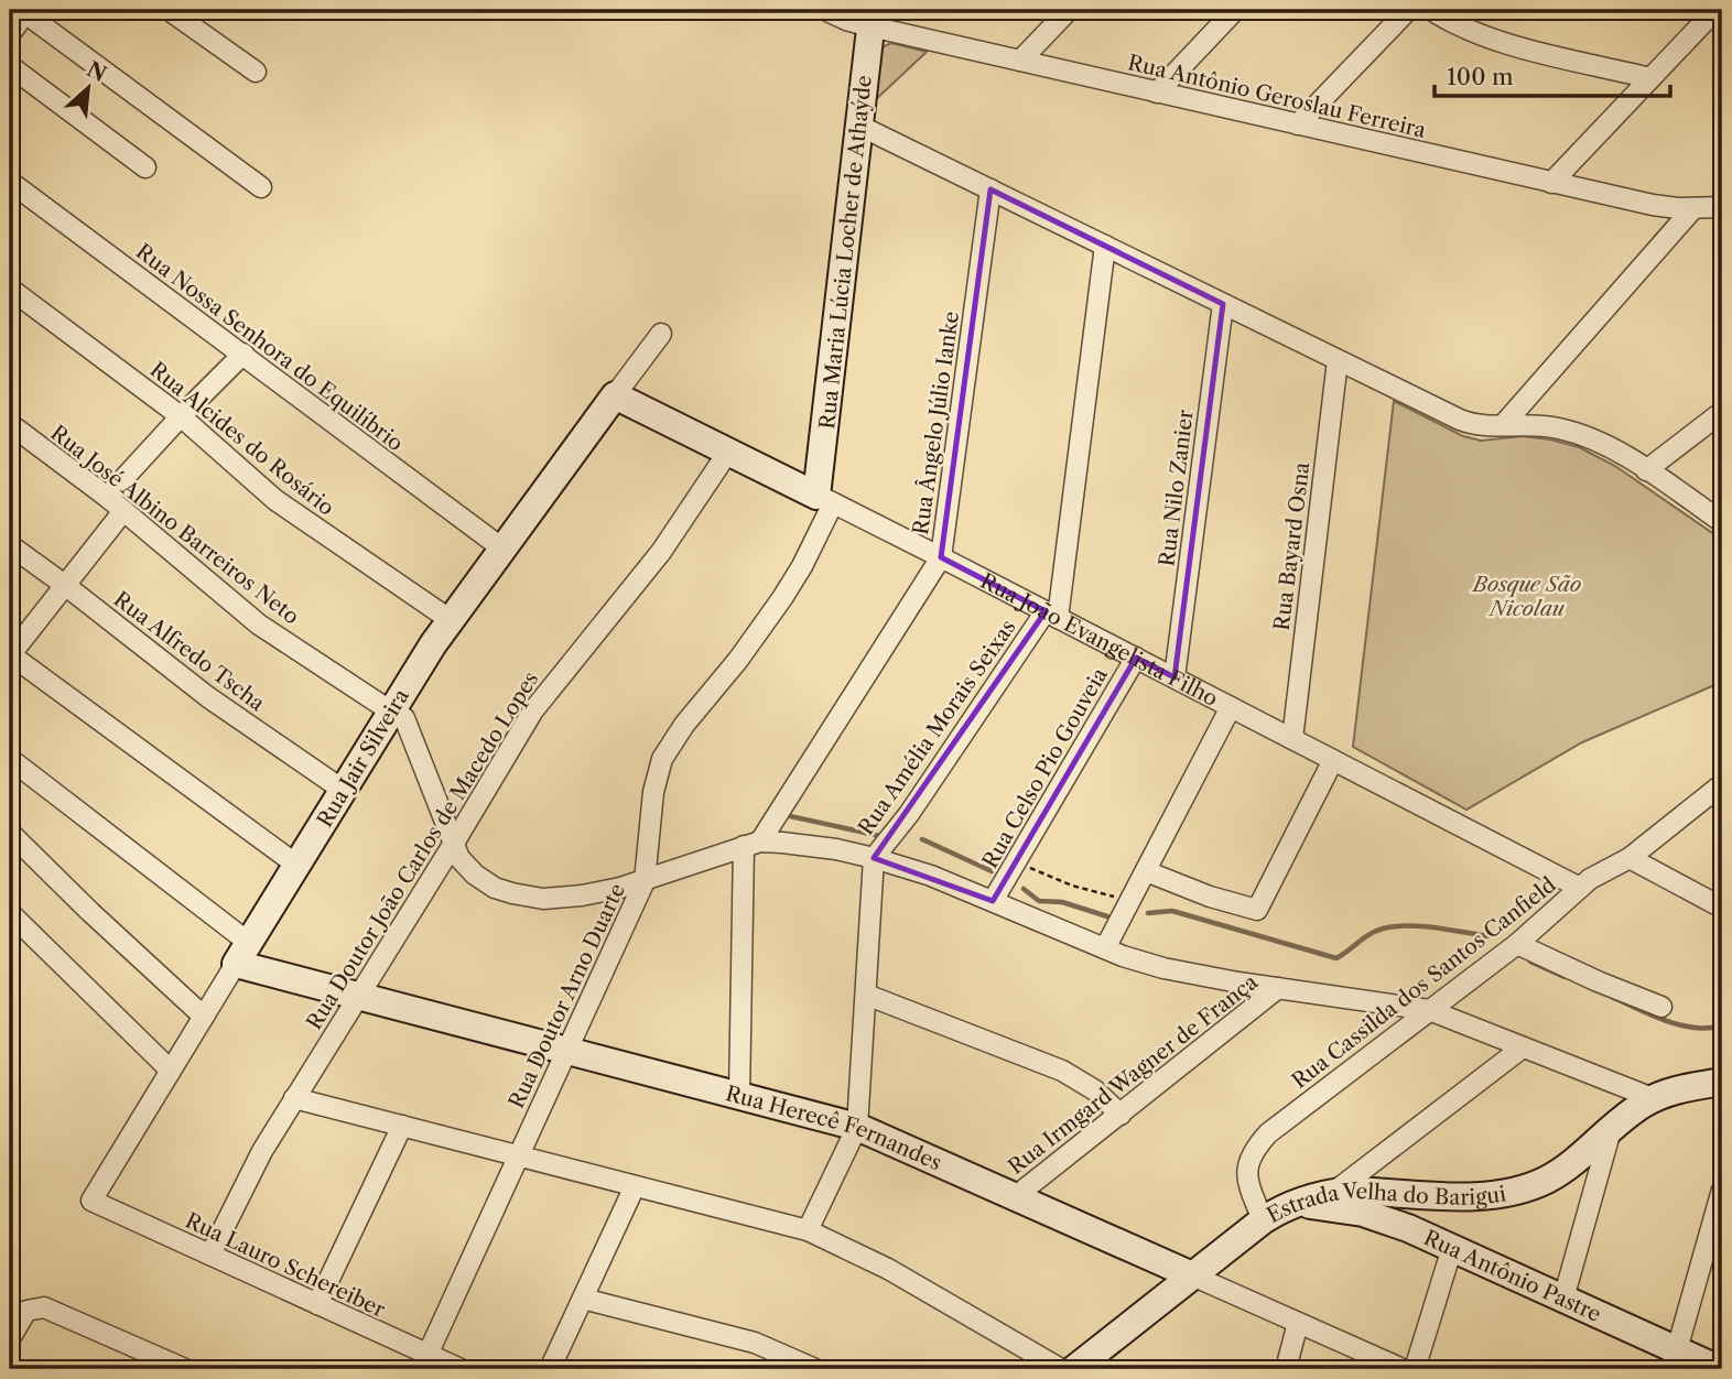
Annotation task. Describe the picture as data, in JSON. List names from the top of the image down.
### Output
{
  "streets": {
    "street": [
      "Rua Antônio Geroslau Ferreira",
      "Rua Maria Lúcia Locher de Athaýde",
      "Rua Nossa Senhora do Equilíbrio",
      "Rua Ângelo Júlio Ianke",
      "Rua Alcides do Rosário",
      "Rua Nilo Zanier",
      "Rua José Albino Barreiros Neto",
      "Rua Bayard Osna",
      "Rua João Evangelista Filho",
      "Rua Alfredo Tscha",
      "Rua Amélia Morais Seixas",
      "Rua Jair Silveira",
      "Rua Celso Pio Gouveia",
      "Rua Doutor João Carlos de Macedo Lopes",
      "Rua Cassilda dos Santos Canfield",
      "Rua Doutor Arno Duarte",
      "Rua Irmgard Wagner de França",
      "Rua Herecê Fernandes",
      "Estrada Velha do Barigui",
      "Rua Lauro Schereiber",
      "Rua Antônio Pastre"
    ]
  },
  "crossings": [
    ["Rua Antônio Geroslau Ferreira", "Rua Maria Lúcia Locher de Athaýde"],
    ["Rua Maria Lúcia Locher de Athaýde", "Rua João Evangelista Filho"],
    ["Rua Maria Lúcia Locher de Athaýde", "Rua Doutor Arno Duarte"],
    ["Rua Nossa Senhora do Equilíbrio", "Rua Jair Silveira"],
    ["Rua Ângelo Júlio Ianke", "Rua José Albino Barreiros Neto"],
    ["Rua Ângelo Júlio Ianke", "Rua João Evangelista Filho"],
    ["Rua Alcides do Rosário", "Rua Jair Silveira"],
    ["Rua Nilo Zanier", "Rua João Evangelista Filho"],
    ["Rua José Albino Barreiros Neto", "Rua Jair Silveira"],
    ["Rua José Albino Barreiros Neto", "Rua Doutor João Carlos de Macedo Lopes"],
    ["Rua José Albino Barreiros Neto", "Rua Doutor Arno Duarte"],
    ["Rua Bayard Osna", "Rua João Evangelista Filho"],
    ["Rua João Evangelista Filho", "Rua Amélia Morais Seixas"],
    ["Rua João Evangelista Filho", "Rua Jair Silveira"],
    ["Rua João Evangelista Filho", "Rua Celso Pio Gouveia"],
    ["Rua João Evangelista Filho", "Rua Doutor João Carlos de Macedo Lopes"],
    ["Rua João Evangelista Filho", "Rua Cassilda dos Santos Canfield"],
    ["Rua João Evangelista Filho", "Rua Doutor Arno Duarte"],
    ["Rua Alfredo Tscha", "Rua Jair Silveira"],
    ["Rua Amélia Morais Seixas", "Rua Herecê Fernandes"],
    ["Rua Jair Silveira", "Rua Herecê Fernandes"],
    ["Rua Jair Silveira", "Rua Lauro Schereiber"],
    ["Rua Doutor João Carlos de Macedo Lopes", "Rua Herecê Fernandes"],
    ["Rua Doutor João Carlos de Macedo Lopes", "Rua Lauro Schereiber"],
    ["Rua Cassilda dos Santos Canfield", "Estrada Velha do Barigui"],
    ["Rua Doutor Arno Duarte", "Rua Herecê Fernandes"],
    ["Rua Doutor Arno Duarte", "Rua Lauro Schereiber"],
    ["Rua Irmgard Wagner de França", "Rua Herecê Fernandes"],
    ["Rua Herecê Fernandes", "Estrada Velha do Barigui"],
    ["Estrada Velha do Barigui", "Rua Antônio Pastre"]
  ],
  "parks": ["Bosque São Nicolau"],
  "scale_bar": "100 m",
  "north": "top right"
}
